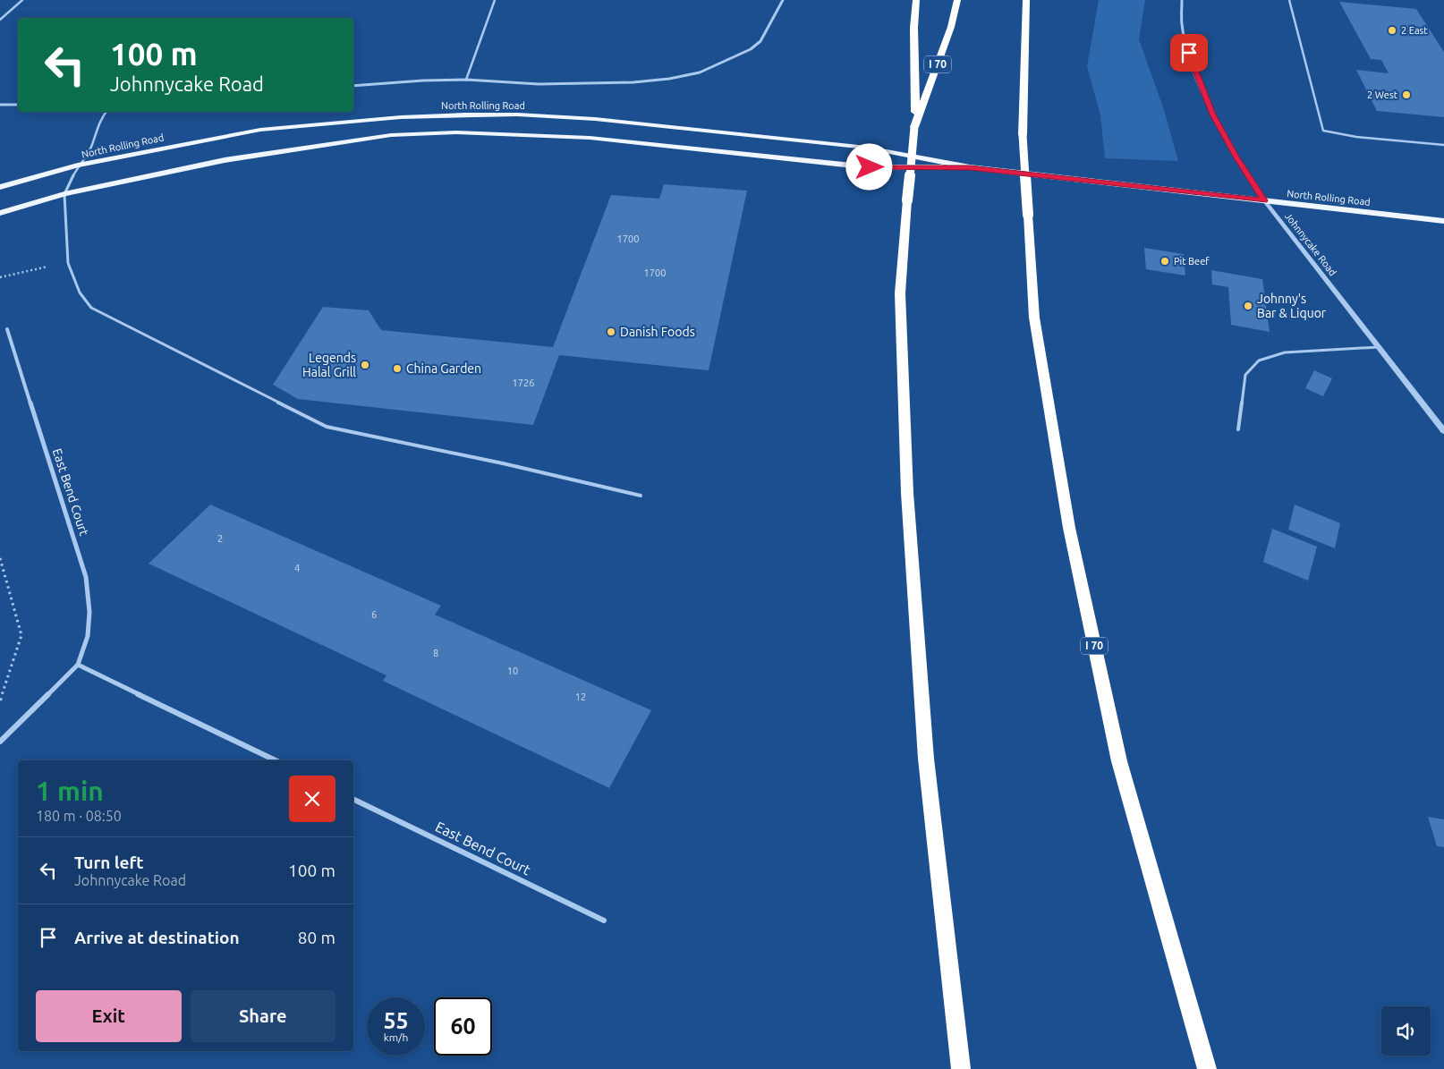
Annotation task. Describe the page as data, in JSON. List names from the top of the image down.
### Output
{
  "streets": {
    "highway": ["I 70"],
    "main road": ["North Rolling Road"],
    "street": ["Johnnycake Road", "East Bend Court"]
  },
  "crossings": [
    ["North Rolling Road", "Johnnycake Road"]
  ],
  "places": [
    "2 East",
    "2 West",
    "Pit Beef",
    "Johnny's Bar & Liquor",
    "Danish Foods",
    "Legends Halal Grill",
    "China Garden"
  ],
  "house_numbers": [
    "1700",
    "1700",
    "1726",
    "2",
    "4",
    "6",
    "8",
    "10",
    "12"
  ],
  "page": {
    "turn": ["100 m", "Johnnycake Road"],
    "heading": ["1 min", "180 m · 08:50"],
    "list": [
      {
        "name": "Turn left",
        "note": "Johnnycake Road",
        "value": "100 m"
      },
      {
        "name": "Arrive at destination",
        "value": "80 m"
      }
    ],
    "buttons": ["Exit", "Share"],
    "speed": "55 km/h",
    "limit": "60"
  }
}
